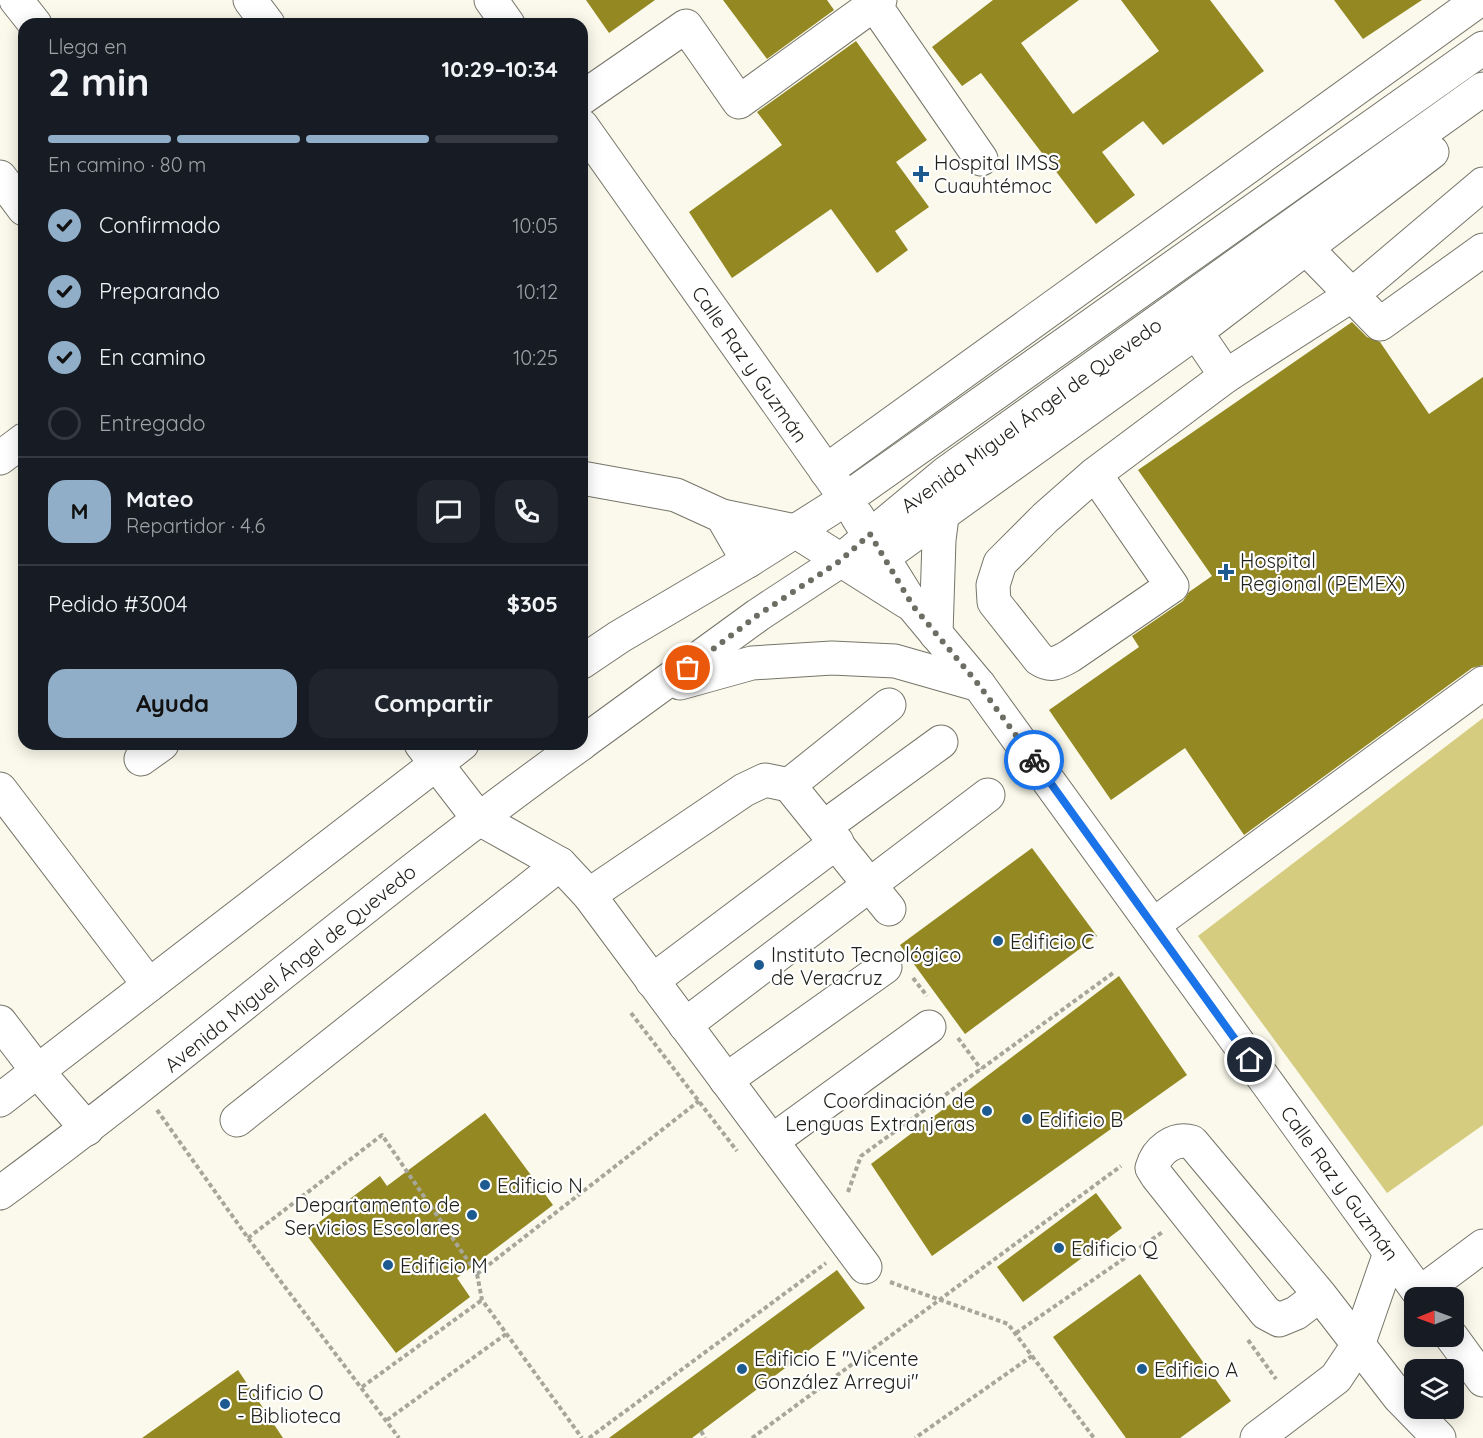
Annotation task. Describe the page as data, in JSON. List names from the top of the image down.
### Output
{
  "streets": {
    "main road": ["Calle Raz y Guzmán", "Avenida Miguel Ángel de Quevedo"]
  },
  "crossings": [
    ["Calle Raz y Guzmán", "Avenida Miguel Ángel de Quevedo"]
  ],
  "places": {
    "health": ["Hospital IMSS Cuauhtémoc", "Hospital Regional (PEMEX)"],
    "other": [
      "Edificio C",
      "Instituto Tecnológico de Veracruz",
      "Coordinación de Lenguas Extranjeras",
      "Edificio B",
      "Edificio N",
      "Departamento de Servicios Escolares",
      "Edificio Q",
      "Edificio M",
      "Edificio E \"Vicente González Arregui\"",
      "Edificio A",
      "Edificio O - Biblioteca"
    ]
  },
  "north": "left",
  "page": {
    "heading": ["2 min", "Llega en", "10:29–10:34"],
    "panel": [
      "Mateo",
      "Repartidor · 4.6",
      "Pedido #3004",
      "$305"
    ],
    "bar": "En camino · 80 m",
    "list": [
      ["Confirmado", "10:05"],
      ["Preparando", "10:12"],
      ["En camino", "10:25"],
      "Entregado"
    ],
    "round": "M",
    "buttons": ["Ayuda", "Compartir"]
  }
}
